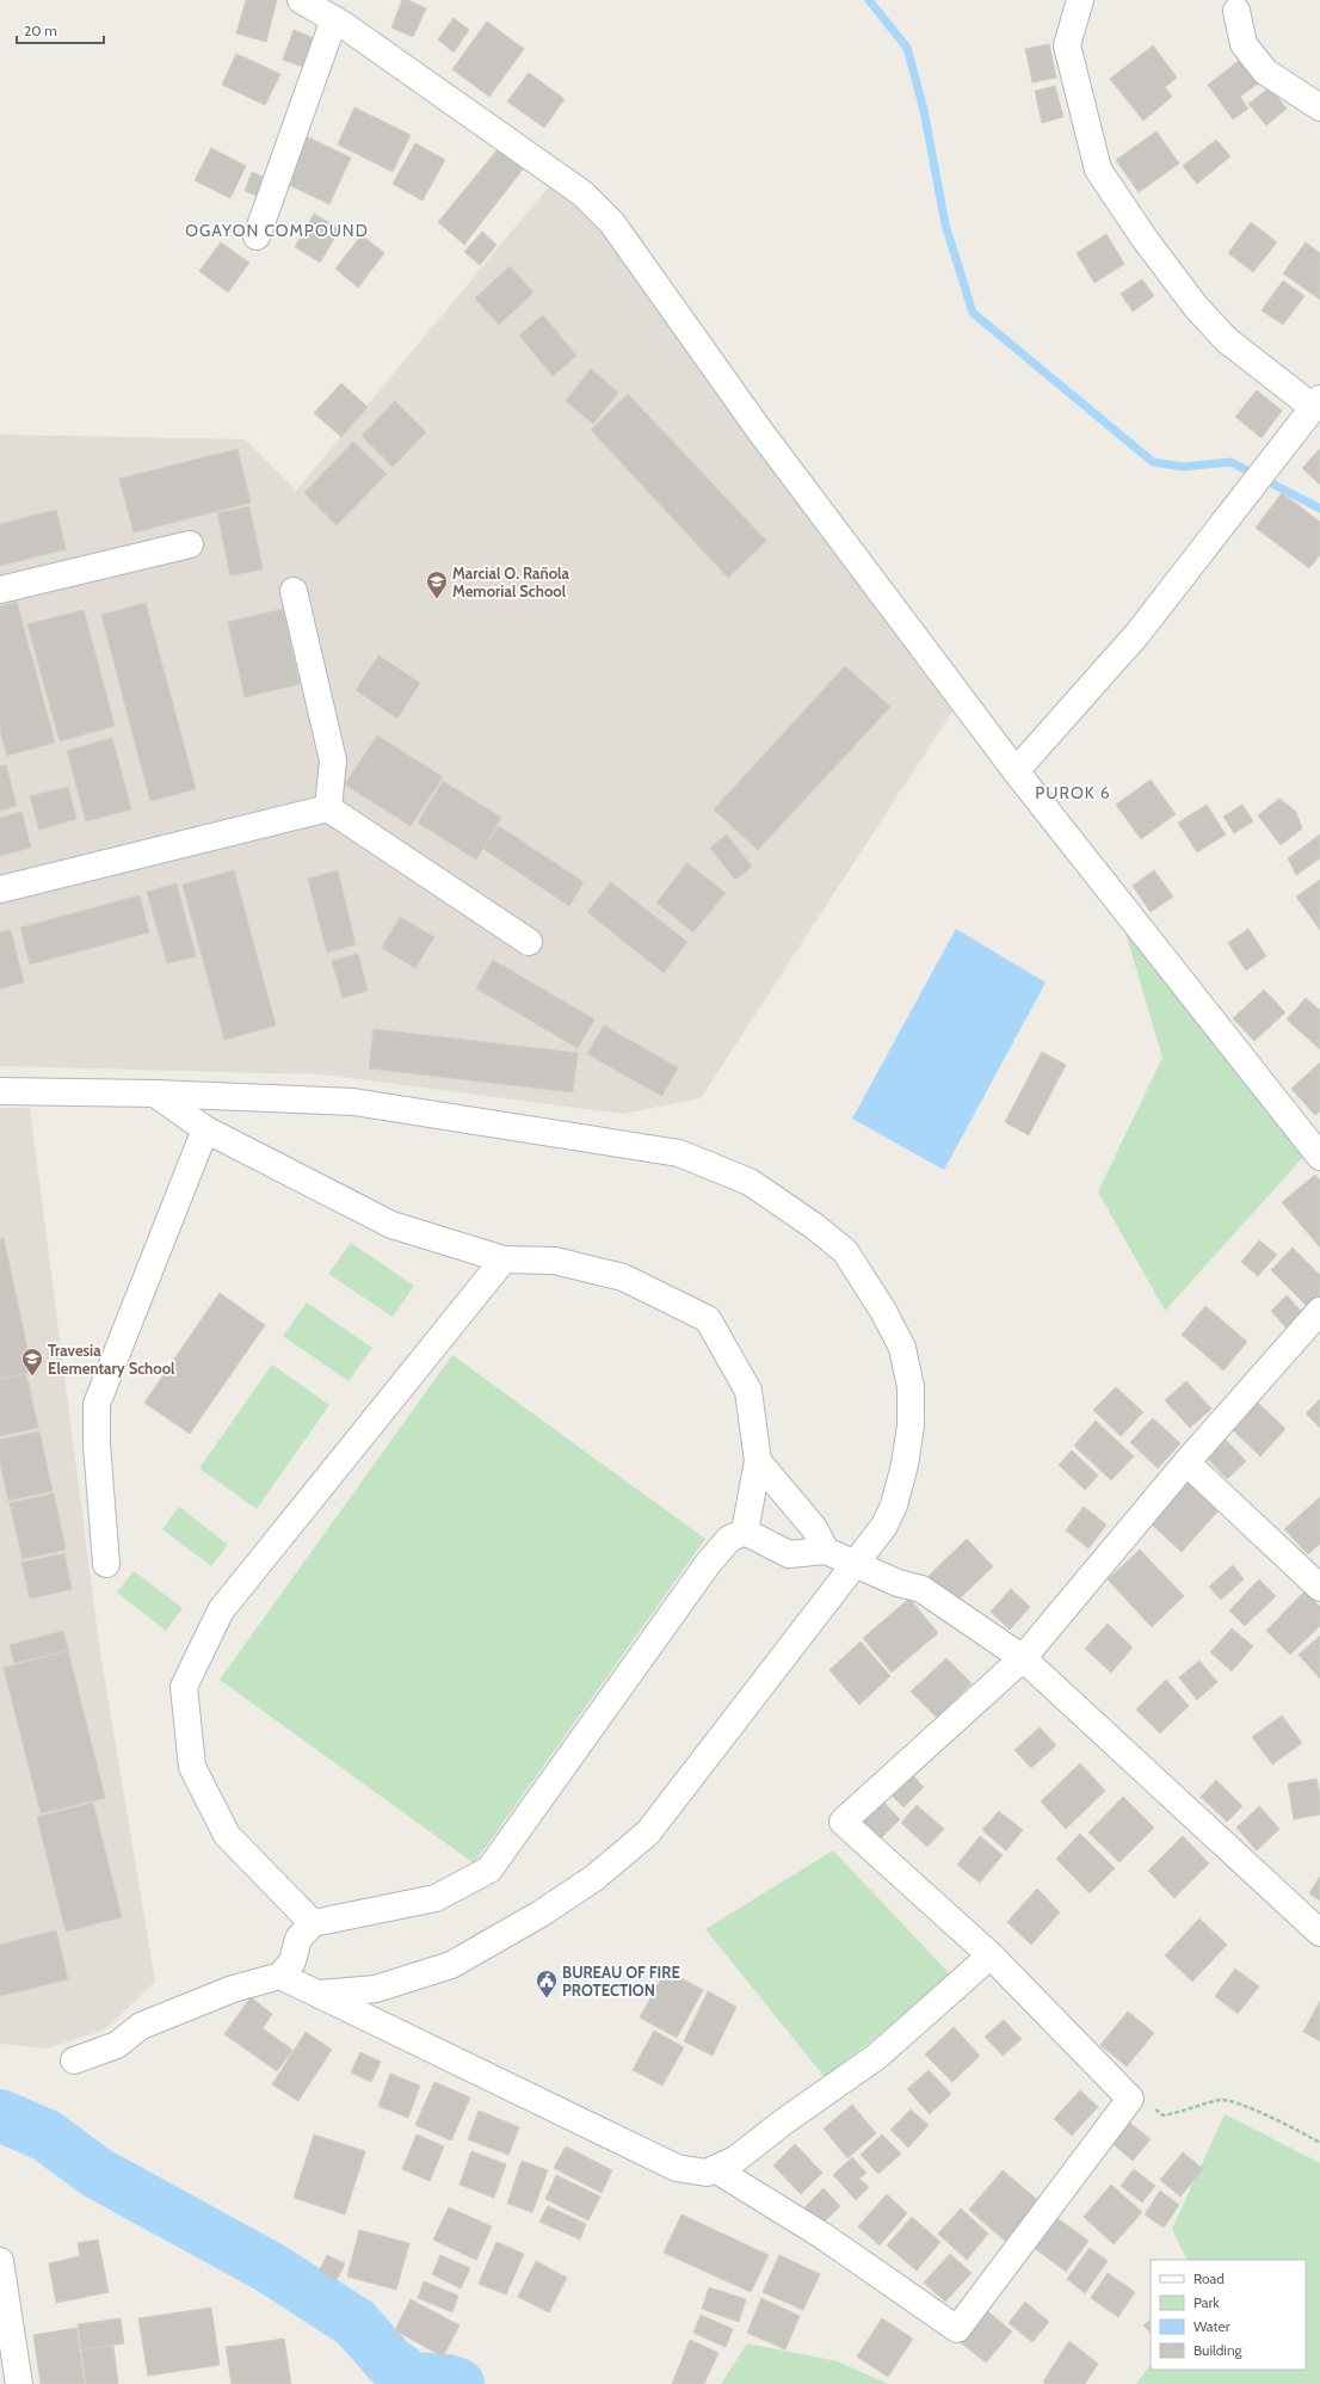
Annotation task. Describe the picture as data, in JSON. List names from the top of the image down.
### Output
{
  "districts": ["OGAYON COMPOUND", "PUROK 6"],
  "places": {
    "school or university": ["Marcial O. Rañola Memorial School", "Travesia Elementary School"],
    "public building": ["BUREAU OF FIRE PROTECTION"]
  },
  "legend": [
    "Road",
    "Park",
    "Water",
    "Building"
  ],
  "scale_bar": "20 m"
}
